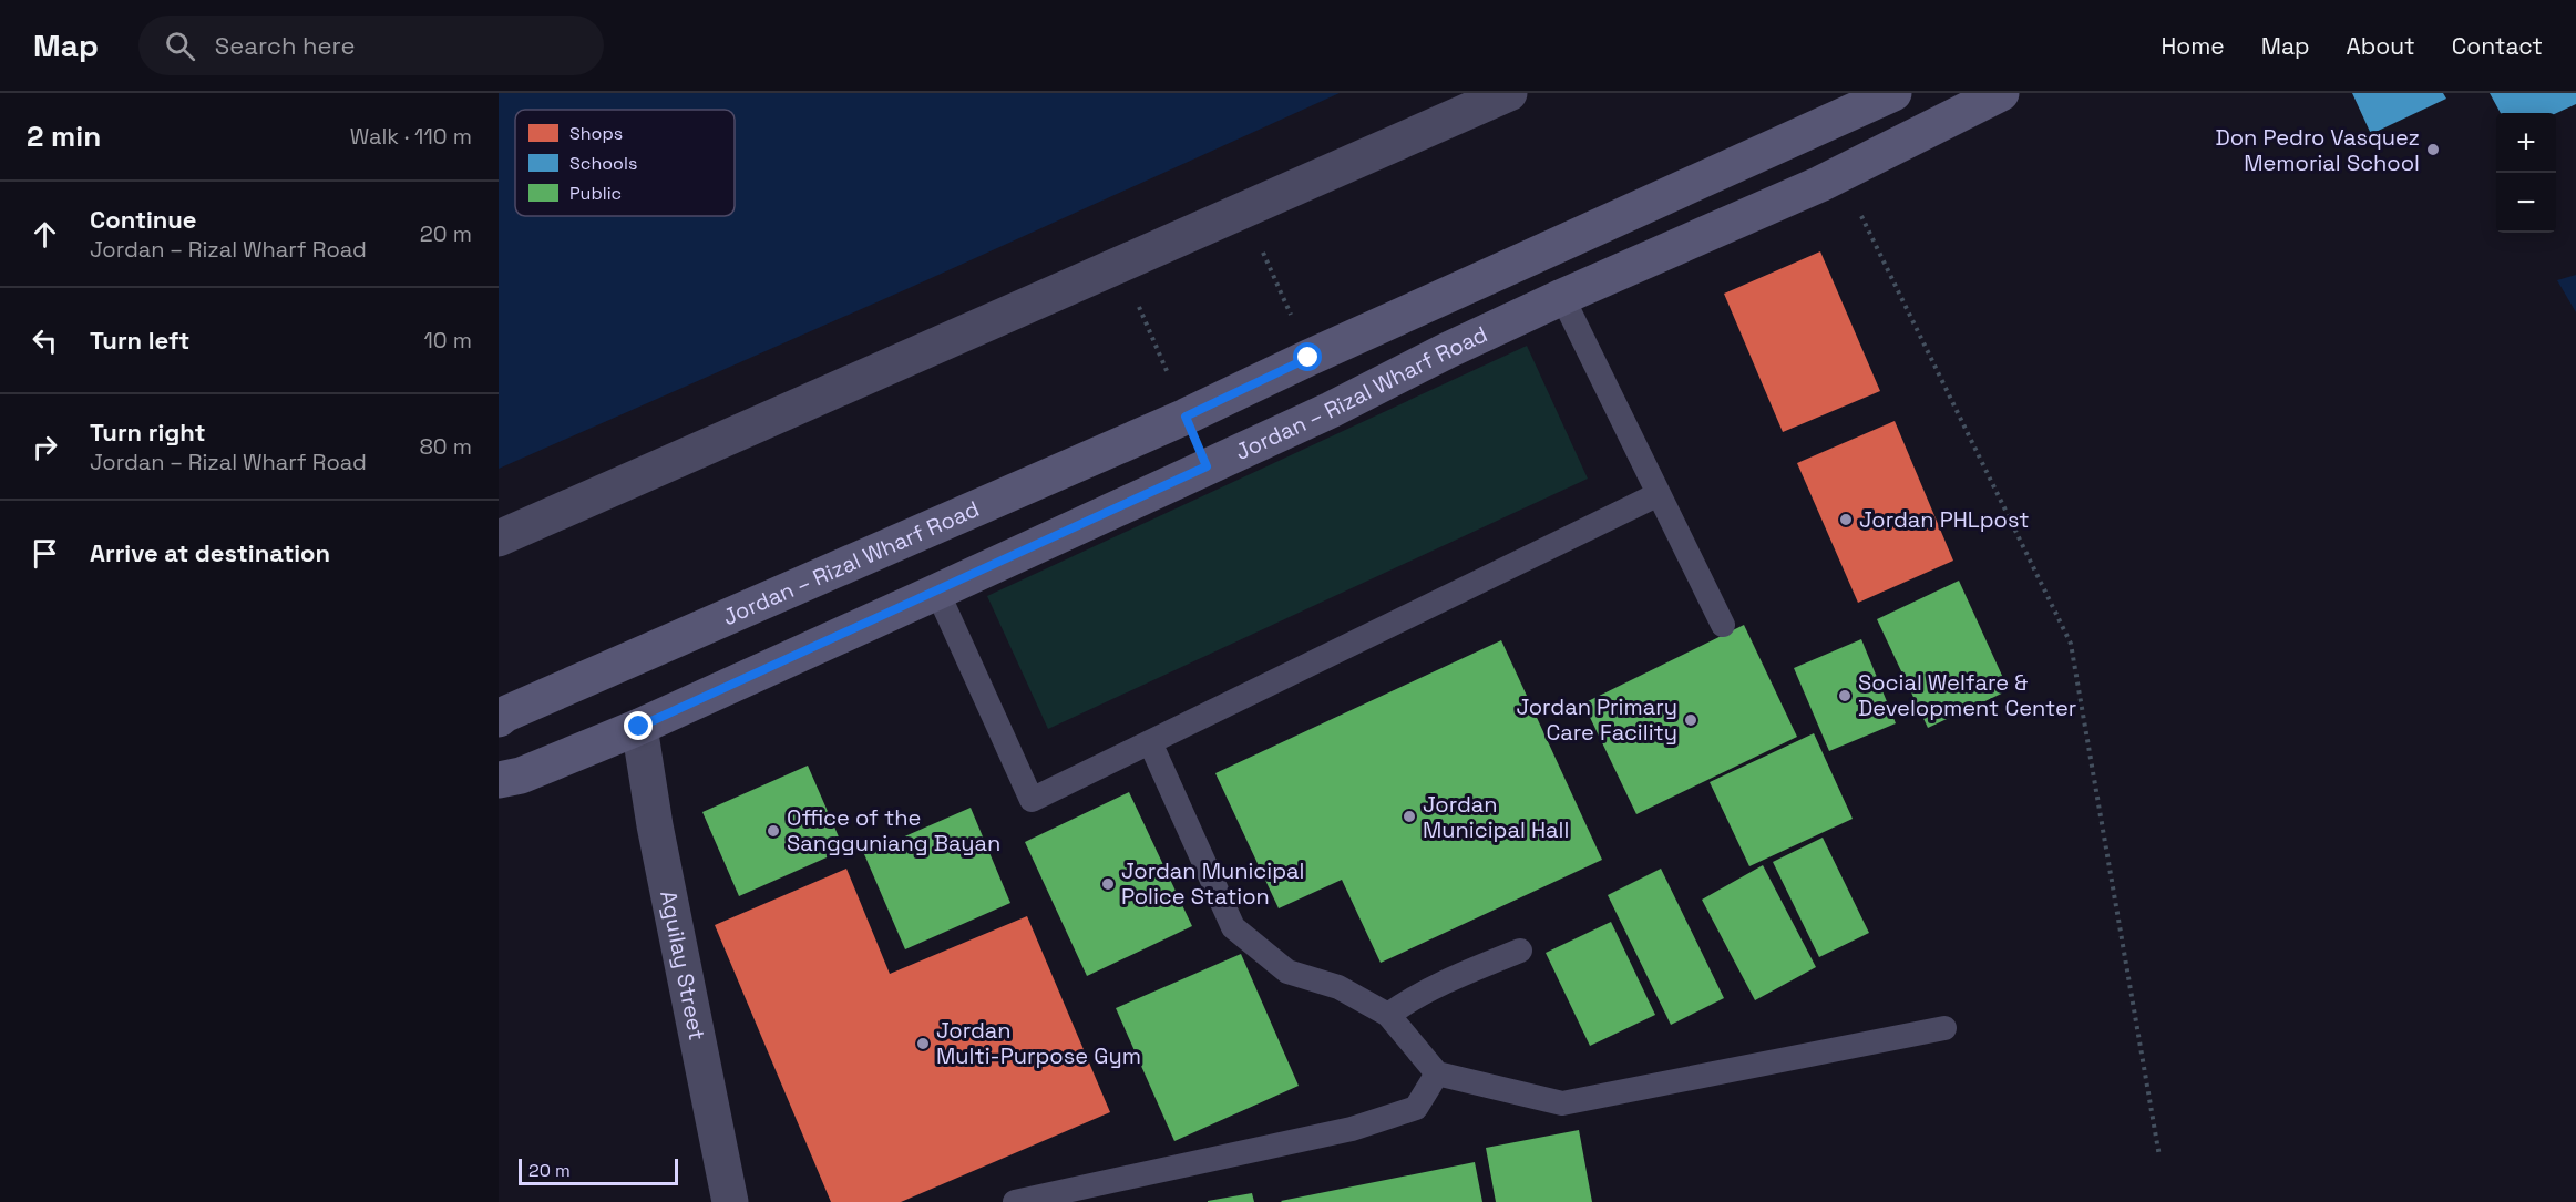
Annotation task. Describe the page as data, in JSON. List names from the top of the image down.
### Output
{
  "streets": {
    "main road": ["Jordan – Rizal Wharf Road"],
    "street": ["Aguilay Street"]
  },
  "crossings": [
    ["Jordan – Rizal Wharf Road", "Aguilay Street"]
  ],
  "places": [
    "Don Pedro Vasquez Memorial School",
    "Jordan PHLpost",
    "Social Welfare & Development Center",
    "Jordan Primary Care Facility",
    "Jordan Municipal Hall",
    "Office of the Sangguniang Bayan",
    "Jordan Municipal Police Station",
    "Jordan Multi-Purpose Gym"
  ],
  "legend": ["Shops", "Schools", "Public"],
  "scale_bar": "20 m",
  "page": {
    "header": "Map",
    "search": "Search here",
    "nav": [
      "Home",
      "Map",
      "About",
      "Contact"
    ],
    "heading": ["2 min", "Walk · 110 m"],
    "map_buttons": ["+", "−"],
    "list": [
      ["Continue", "Jordan – Rizal Wharf Road", "20 m"],
      ["Turn left", "10 m"],
      ["Turn right", "Jordan – Rizal Wharf Road", "80 m"],
      "Arrive at destination"
    ],
    "scale": "20 m"
  }
}
